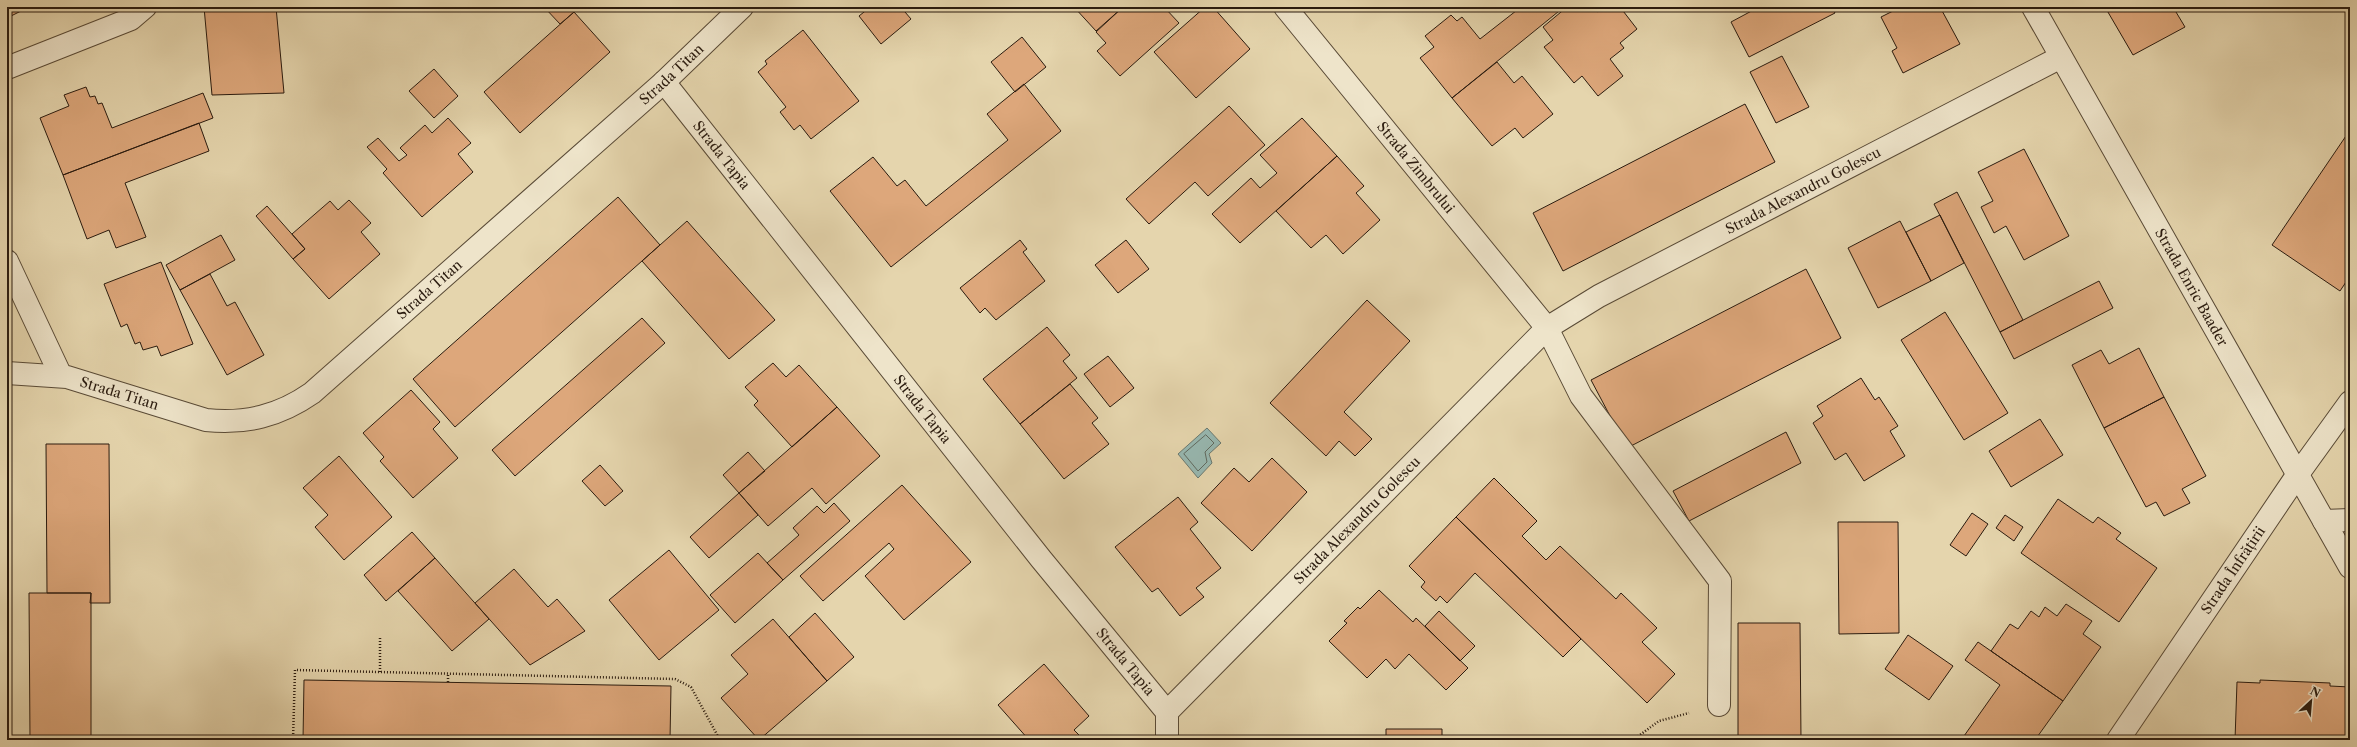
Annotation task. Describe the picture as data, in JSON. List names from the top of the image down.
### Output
{
  "streets": {
    "street": [
      "Strada Titan",
      "Strada Tapia",
      "Strada Zimbrului",
      "Strada Alexandru Golescu",
      "Strada Enric Baader",
      "Strada Înfrățirii"
    ]
  },
  "crossings": [
    ["Strada Titan", "Strada Tapia"],
    ["Strada Tapia", "Strada Alexandru Golescu"],
    ["Strada Zimbrului", "Strada Alexandru Golescu"],
    ["Strada Alexandru Golescu", "Strada Enric Baader"],
    ["Strada Enric Baader", "Strada Înfrățirii"]
  ],
  "north": "top right"
}
